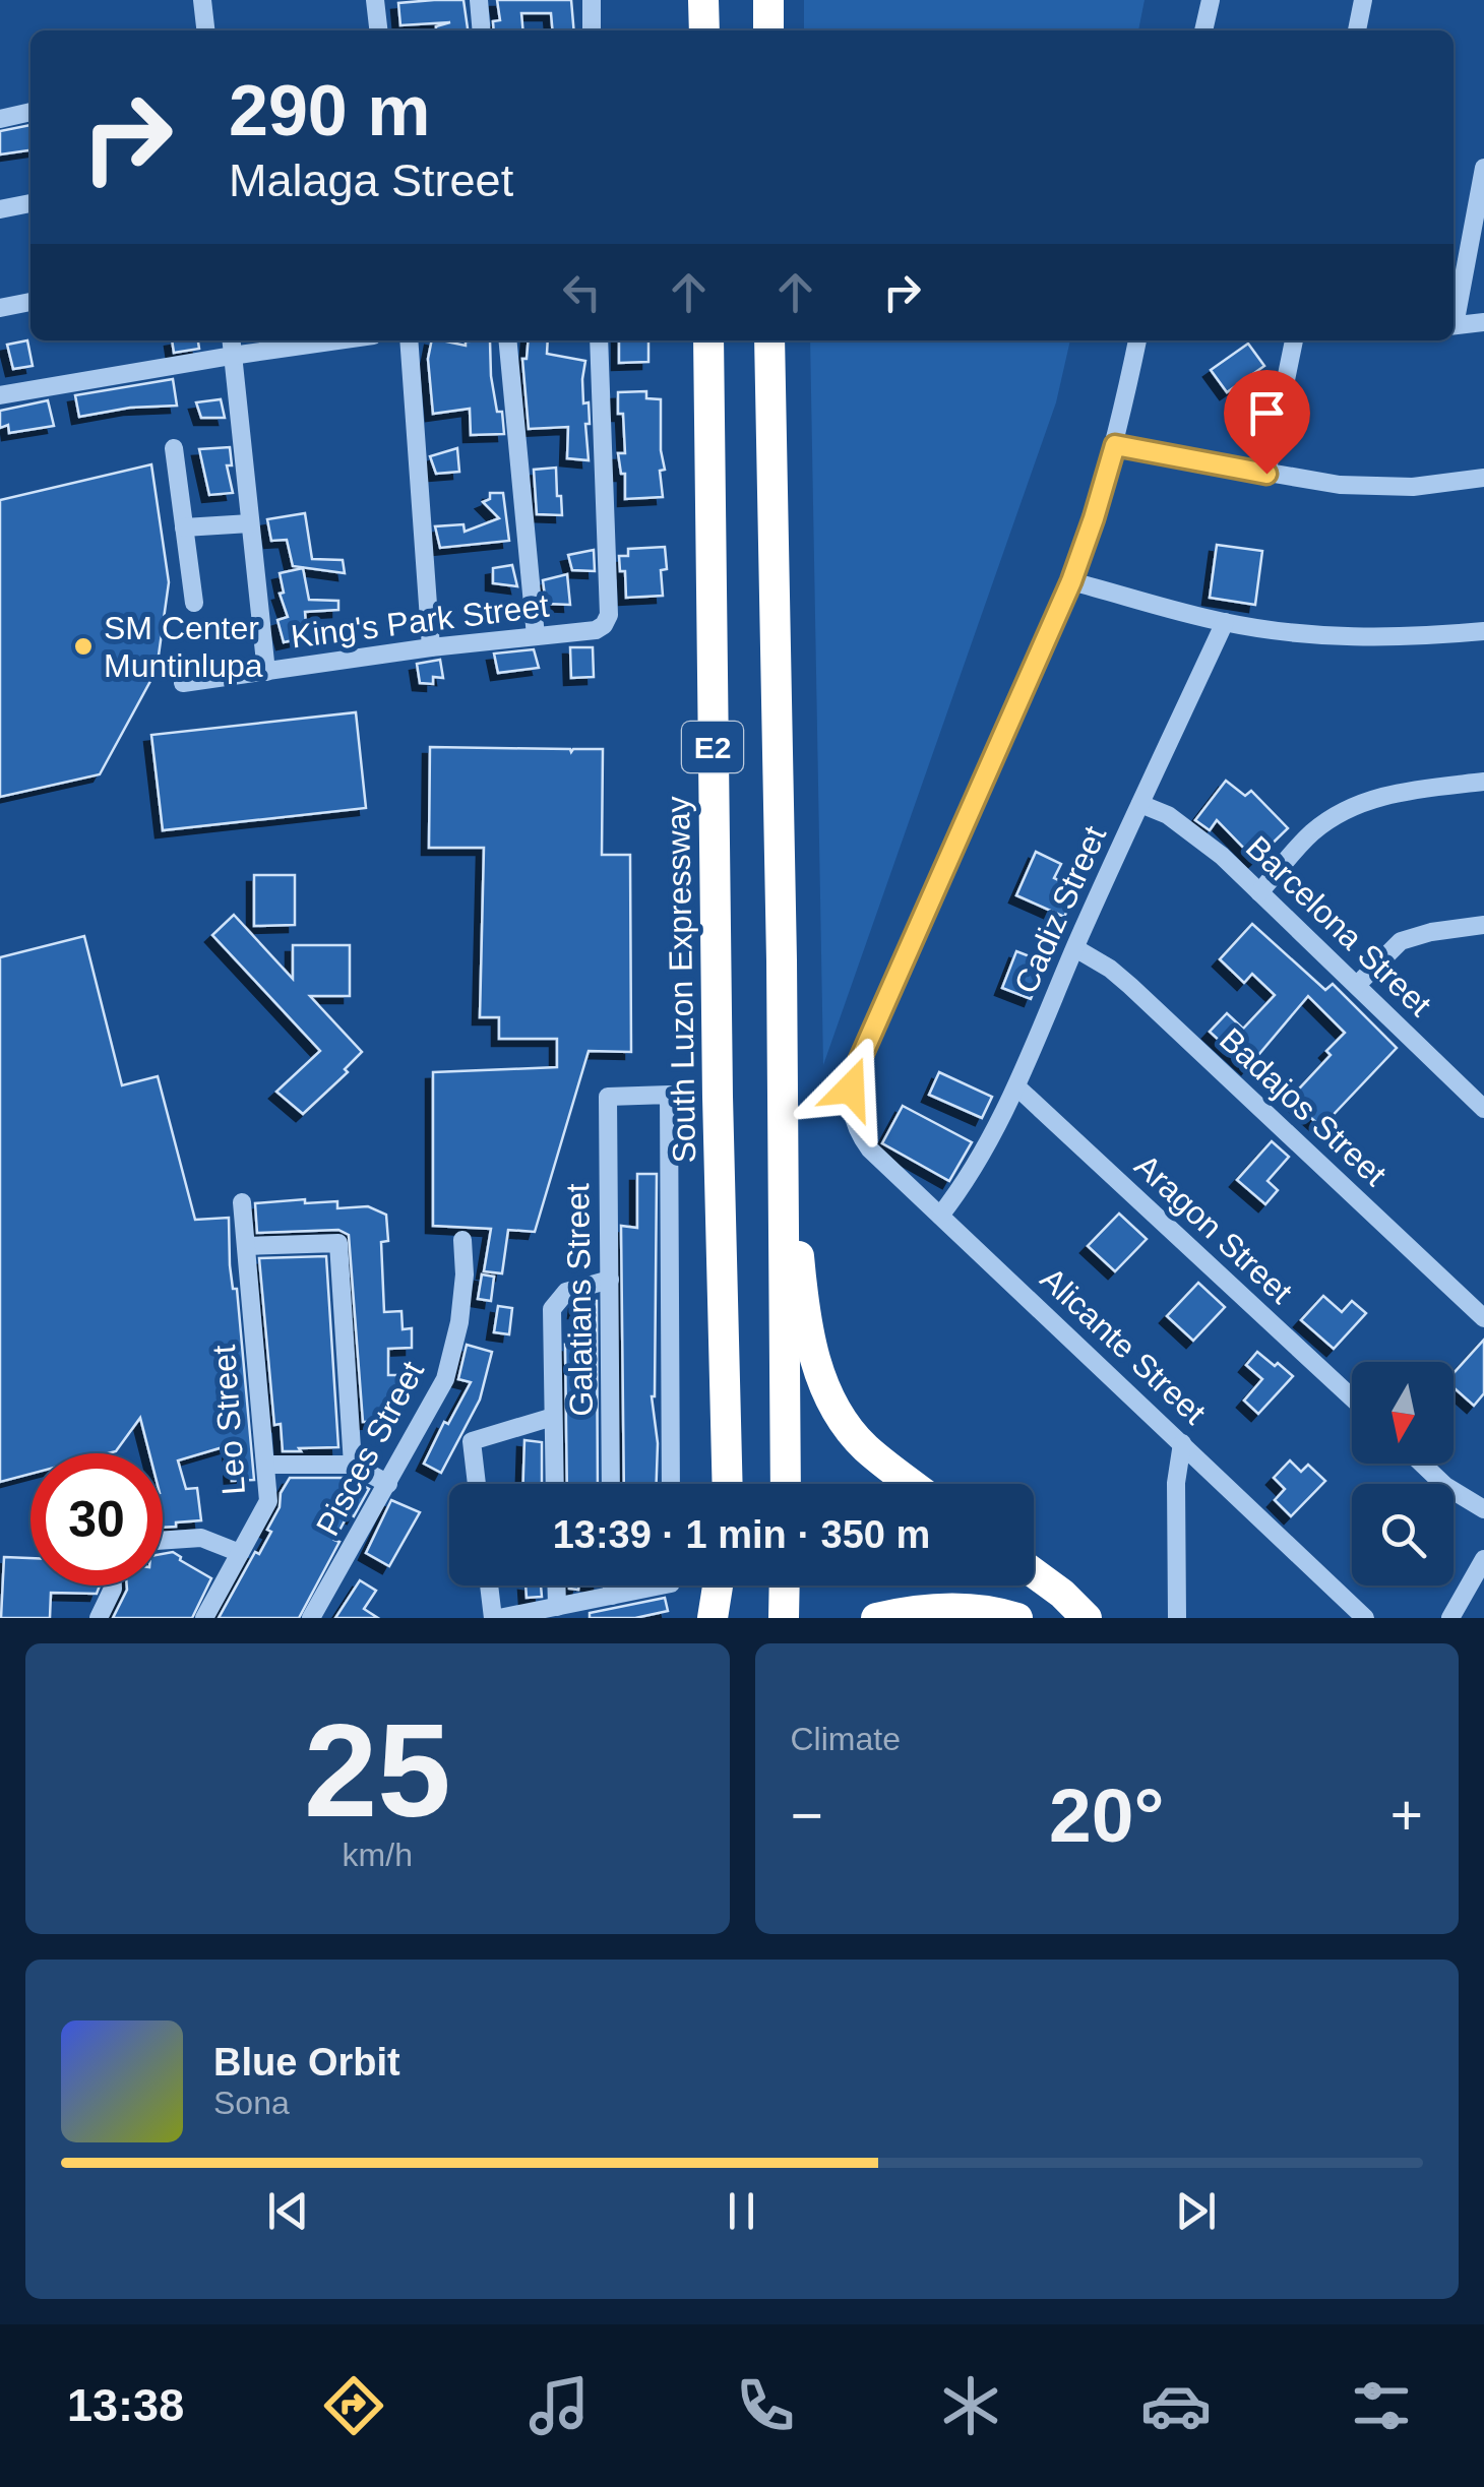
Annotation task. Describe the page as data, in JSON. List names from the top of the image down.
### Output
{
  "streets": {
    "highway": ["E2", "South Luzon Expressway"],
    "street": [
      "King's Park Street",
      "Cadiz Street",
      "Barcelona Street",
      "Badajos Street",
      "Aragon Street",
      "Galatians Street",
      "Alicante Street",
      "Leo Street",
      "Pisces Street"
    ]
  },
  "crossings": [
    ["Cadiz Street", "Barcelona Street"],
    ["Cadiz Street", "Badajos Street"],
    ["Cadiz Street", "Aragon Street"],
    ["Cadiz Street", "Alicante Street"]
  ],
  "places": ["SM Center Muntinlupa"],
  "north": "bottom",
  "page": {
    "turn": ["290 m", "Malaga Street"],
    "limit": "30",
    "trip": "13:39 · 1 min · 350 m",
    "tile": [
      ["25", "km/h"],
      "Climate"
    ],
    "heat": ["−", "20°", "+"],
    "song": ["Blue Orbit", "Sona"],
    "tabs": "13:38"
  }
}
